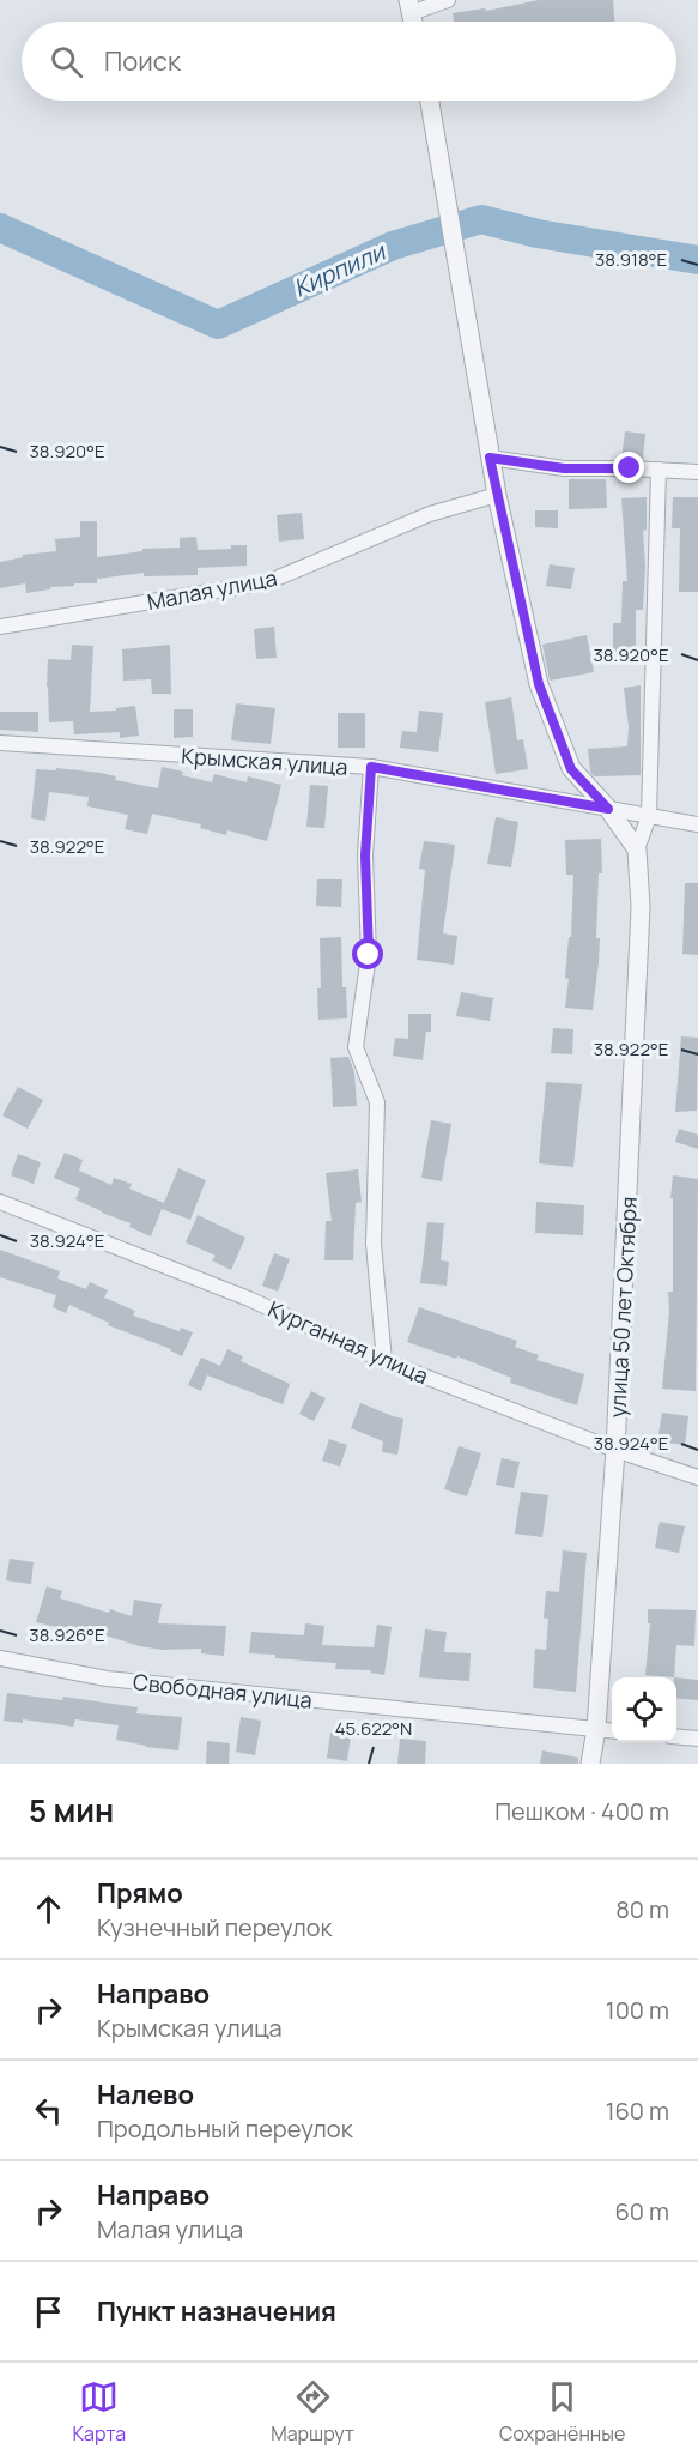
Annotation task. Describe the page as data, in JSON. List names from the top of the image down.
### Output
{
  "streets": {
    "street": [
      "Малая улица",
      "Крымская улица",
      "улица 50 лет Октября",
      "Курганная улица",
      "Свободная улица"
    ]
  },
  "crossings": [
    ["Крымская улица", "улица 50 лет Октября"],
    ["улица 50 лет Октября", "Курганная улица"],
    ["улица 50 лет Октября", "Свободная улица"]
  ],
  "water": ["Кирпили"],
  "page": {
    "search": "Поиск",
    "heading": ["5 мин", "Пешком · 400 m"],
    "list": [
      ["Прямо", "Кузнечный переулок", "80 m"],
      ["Направо", "Крымская улица", "100 m"],
      ["Налево", "Продольный переулок", "160 m"],
      ["Направо", "Малая улица", "60 m"],
      "Пункт назначения"
    ],
    "nav": ["Карта", "Маршрут", "Сохранённые"]
  },
  "coordinates": [
    "38.918°E",
    "38.920°E",
    "38.922°E",
    "38.924°E",
    "38.926°E",
    "45.622°N"
  ]
}
